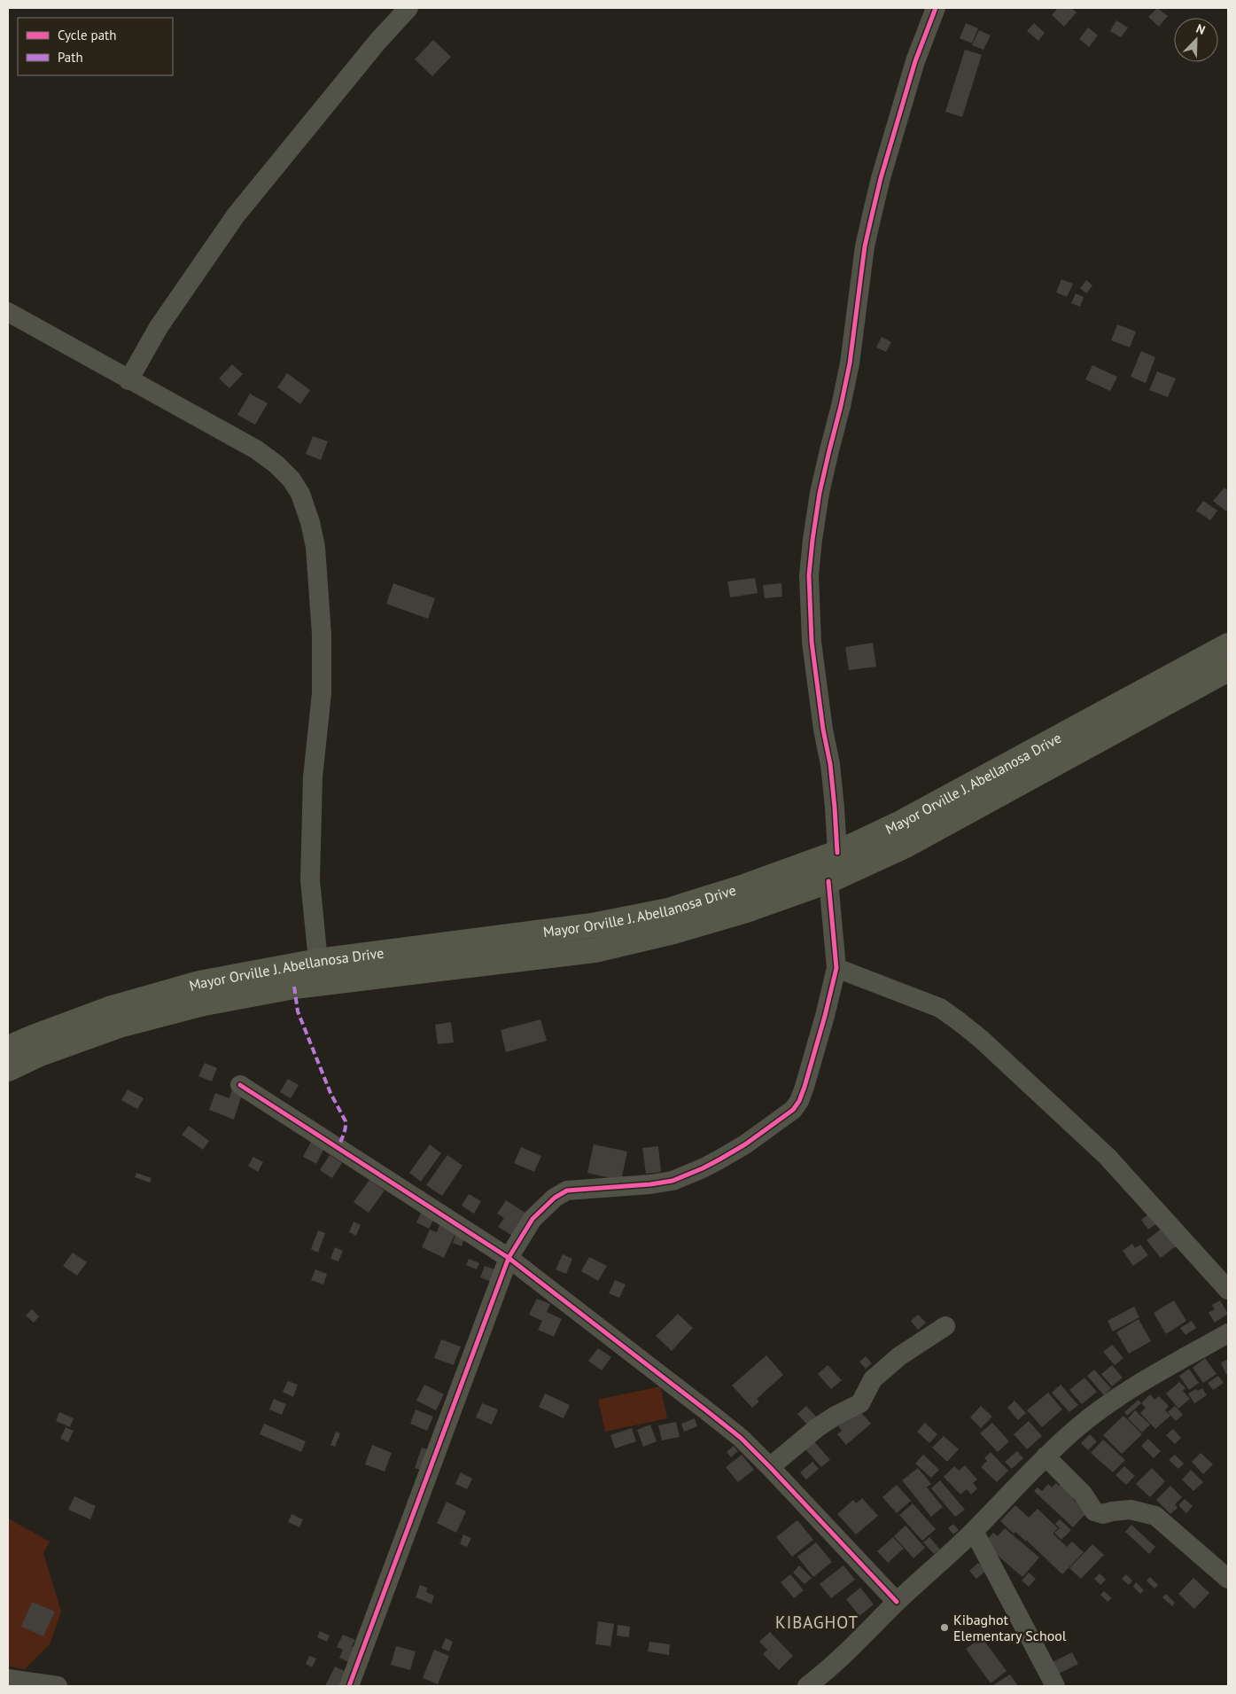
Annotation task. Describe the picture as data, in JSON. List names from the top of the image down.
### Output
{
  "streets": {
    "main road": ["Mayor Orville J. Abellanosa Drive"]
  },
  "districts": ["KIBAGHOT"],
  "places": ["Kibaghot Elementary School"],
  "legend": ["Cycle path", "Path"],
  "north": "top right"
}
